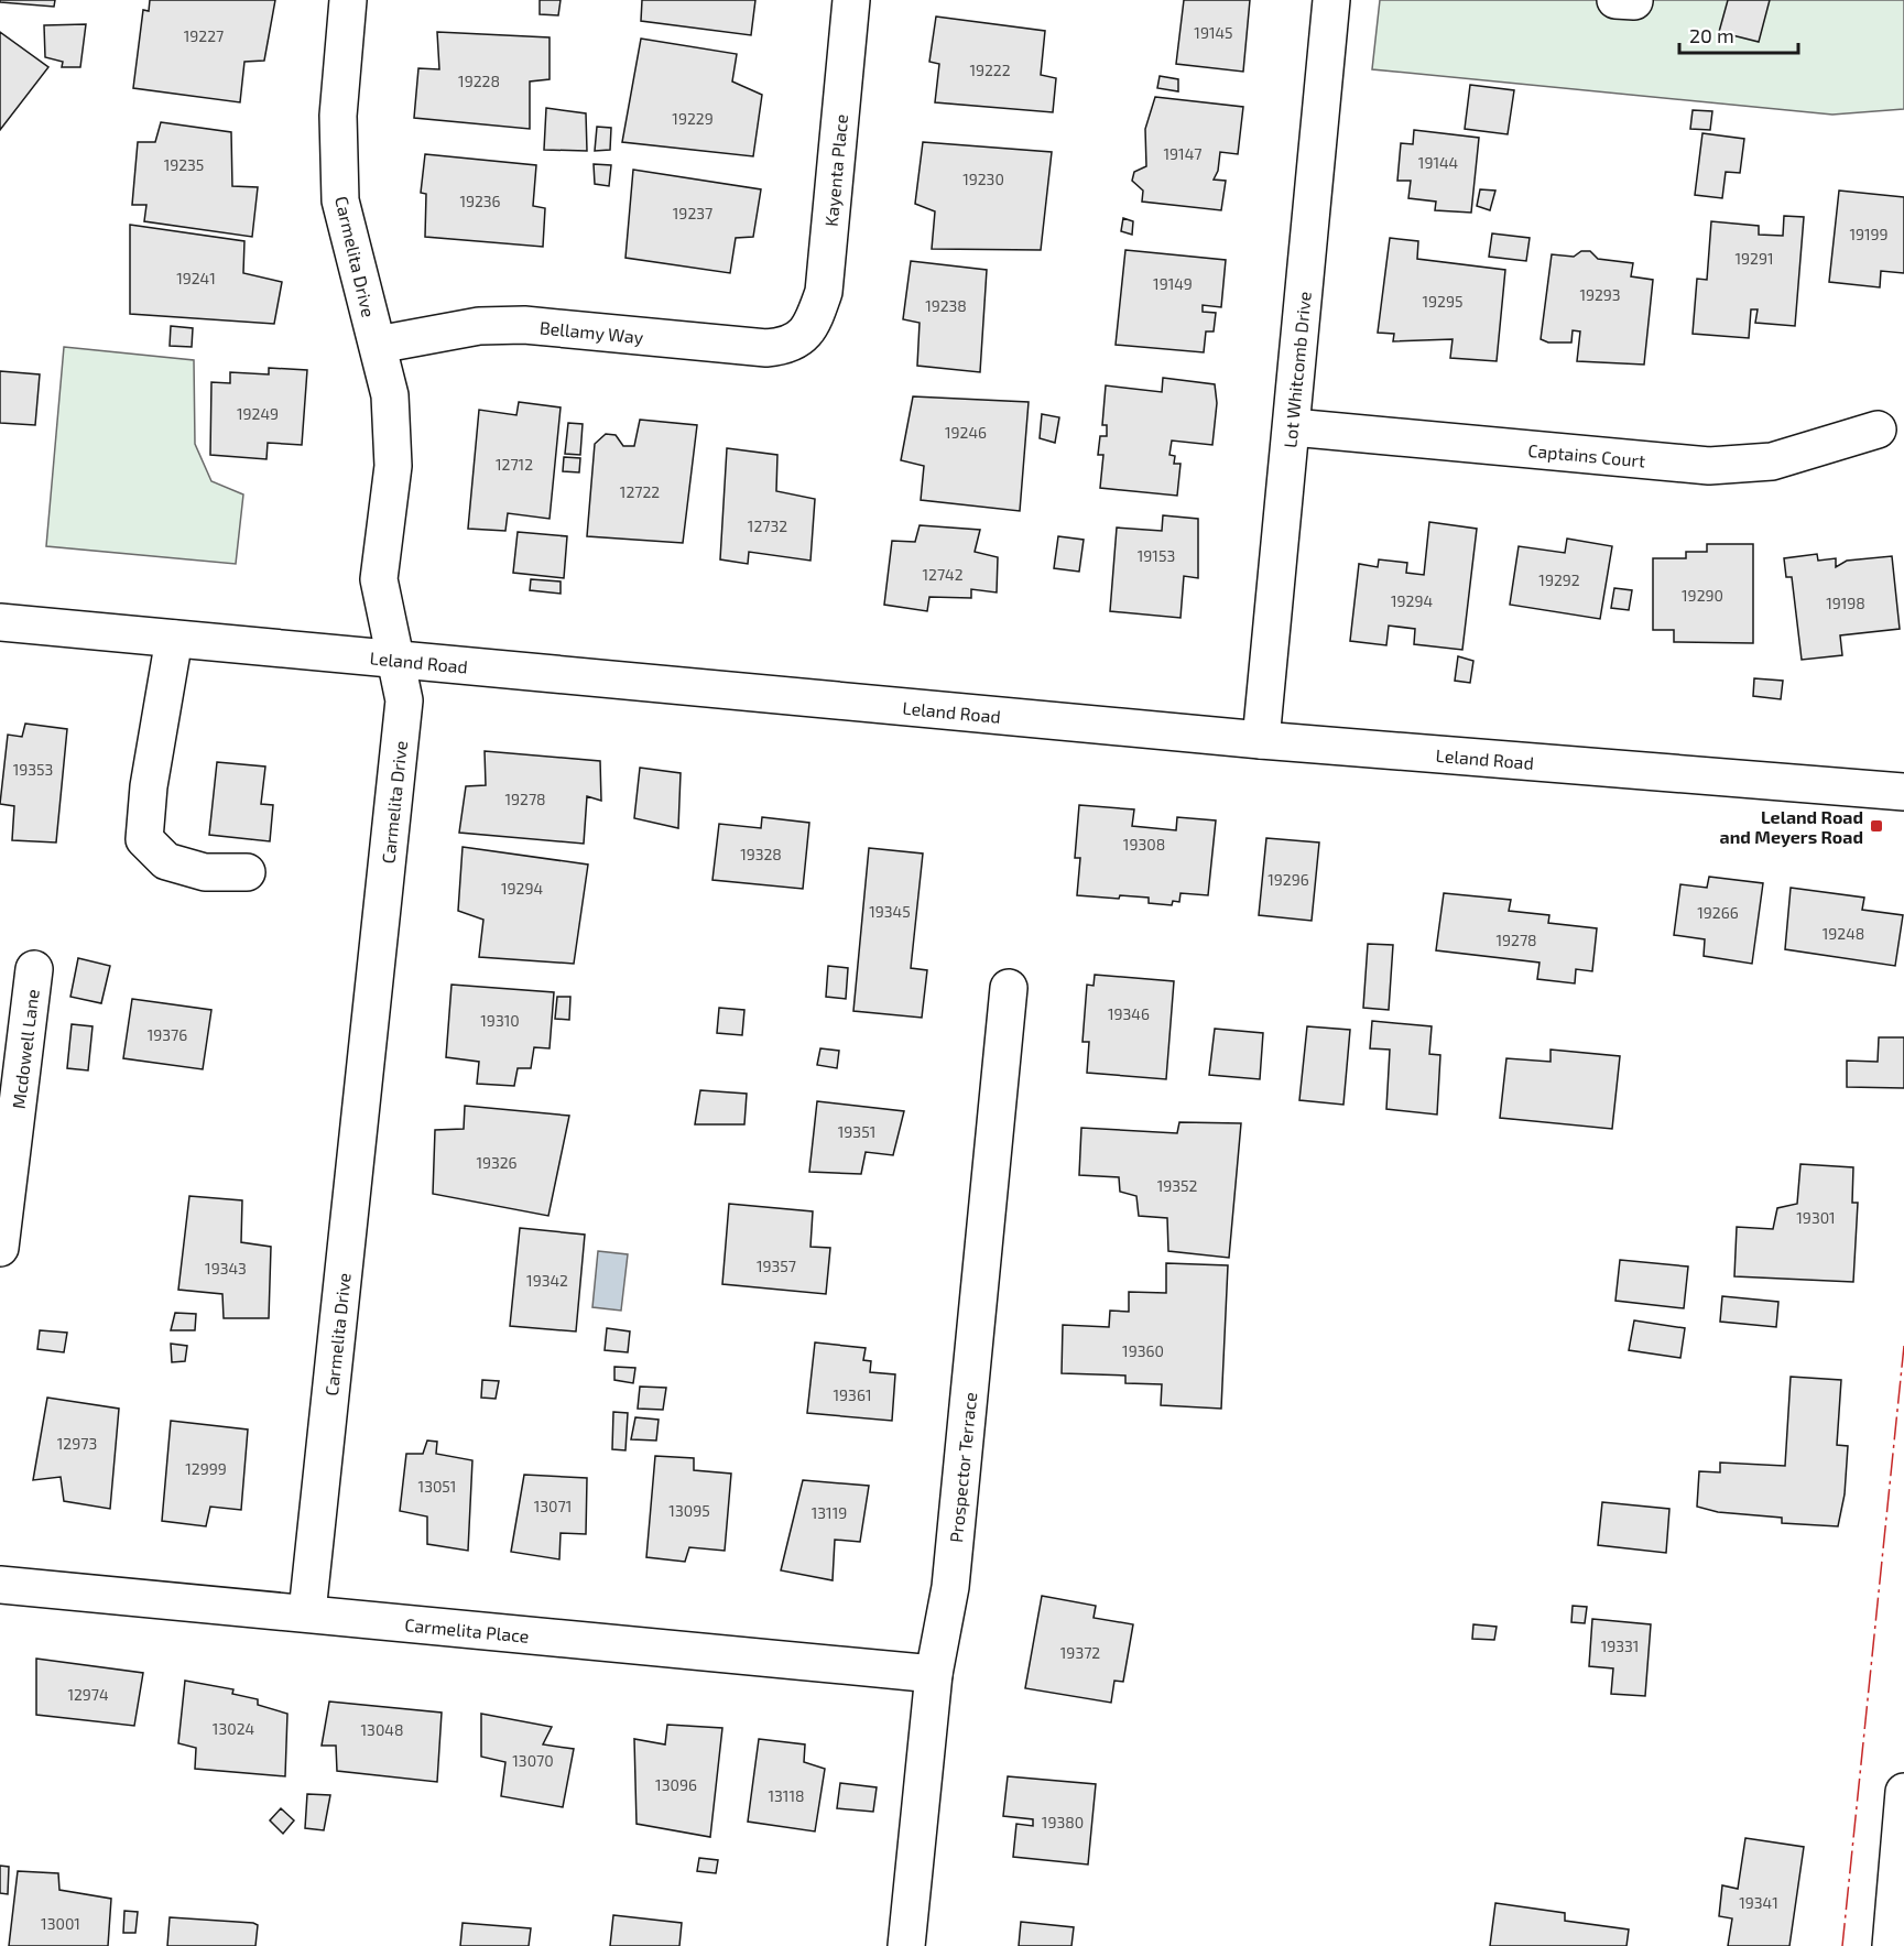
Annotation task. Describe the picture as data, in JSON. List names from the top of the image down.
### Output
{
  "streets": {
    "street": [
      "Kayenta Place",
      "Carmelita Drive",
      "Bellamy Way",
      "Lot Whitcomb Drive",
      "Captains Court",
      "Leland Road",
      "Mcdowell Lane",
      "Prospector Terrace",
      "Carmelita Place"
    ]
  },
  "crossings": [
    ["Kayenta Place", "Bellamy Way"],
    ["Carmelita Drive", "Bellamy Way"],
    ["Carmelita Drive", "Leland Road"],
    ["Carmelita Drive", "Carmelita Place"],
    ["Lot Whitcomb Drive", "Captains Court"],
    ["Lot Whitcomb Drive", "Leland Road"],
    ["Prospector Terrace", "Carmelita Place"]
  ],
  "places": {
    "transit": ["Leland Road and Meyers Road"]
  },
  "house_numbers": [
    "19145",
    "19227",
    "19222",
    "19228",
    "19229",
    "19147",
    "19144",
    "19235",
    "19230",
    "19236",
    "19237",
    "19199",
    "19291",
    "19241",
    "19149",
    "19293",
    "19295",
    "19238",
    "19249",
    "19246",
    "12712",
    "12722",
    "12732",
    "19153",
    "12742",
    "19292",
    "19290",
    "19294",
    "19198",
    "19353",
    "19278",
    "19308",
    "19328",
    "19296",
    "19294",
    "19345",
    "19266",
    "19248",
    "19278",
    "19346",
    "19310",
    "19376",
    "19351",
    "19326",
    "19352",
    "19301",
    "19357",
    "19343",
    "19342",
    "19360",
    "19361",
    "12973",
    "12999",
    "13051",
    "13071",
    "13095",
    "13119",
    "19331",
    "19372",
    "12974",
    "13024",
    "13048",
    "13070",
    "13096",
    "13118",
    "19380",
    "19341",
    "13001"
  ],
  "scale_bar": "20 m"
}
